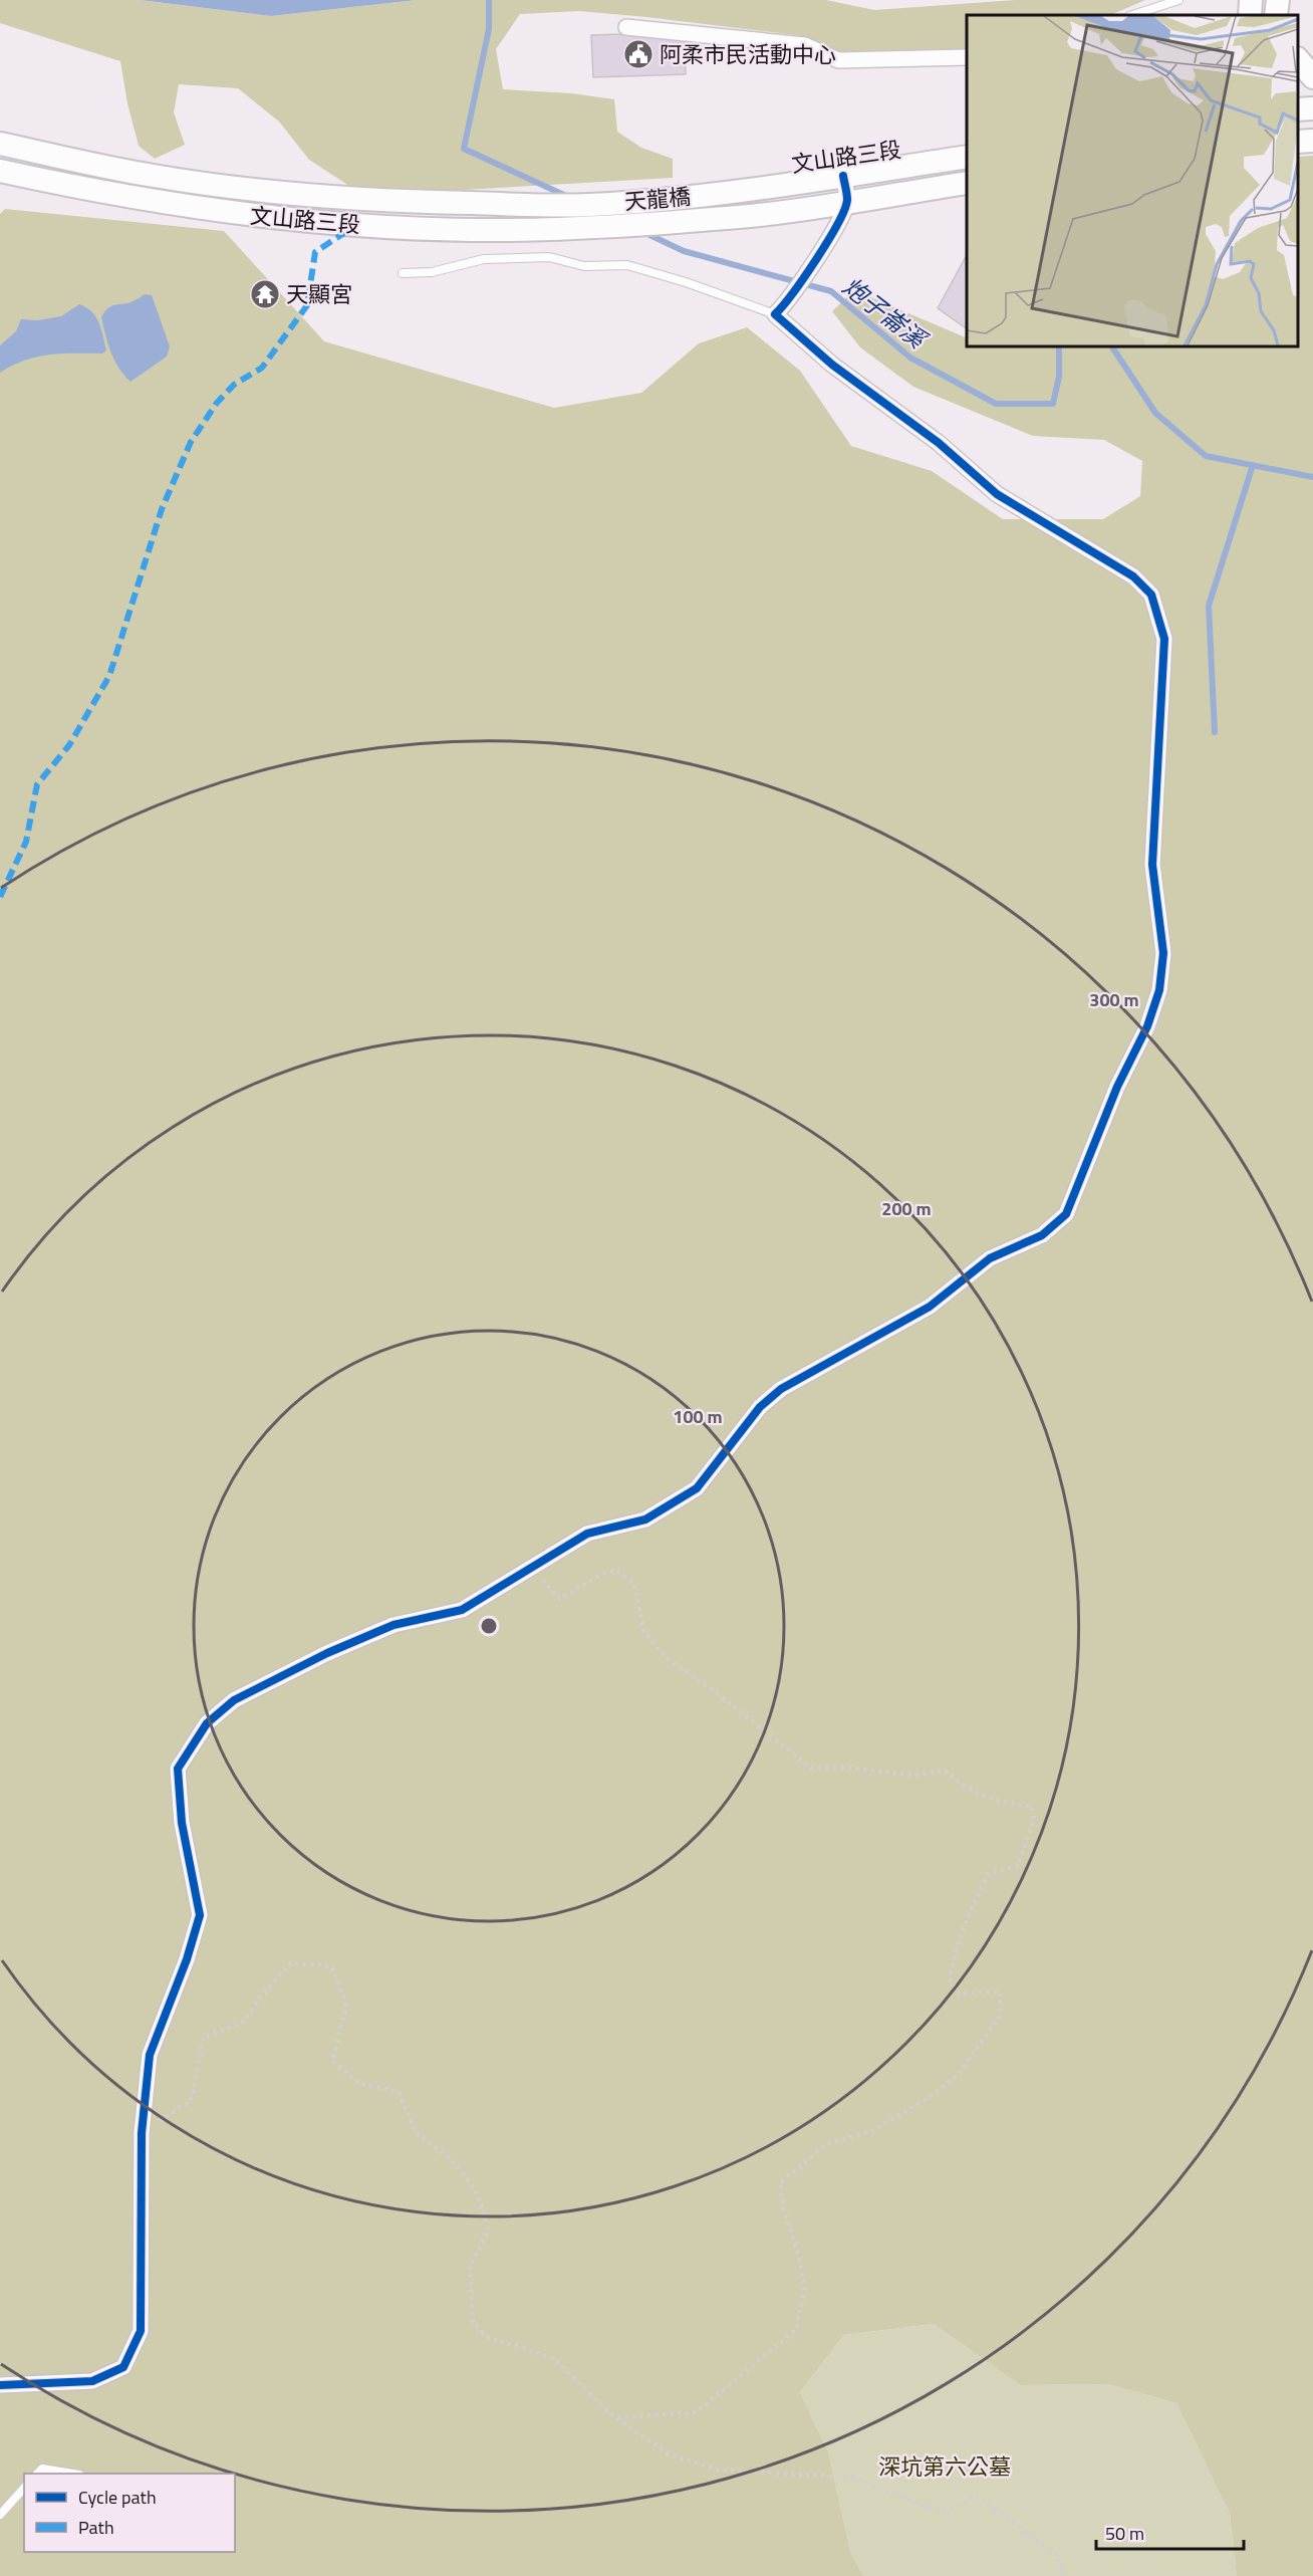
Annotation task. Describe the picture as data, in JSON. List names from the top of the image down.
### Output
{
  "streets": {
    "main road": ["文山路三段", "天龍橋"]
  },
  "crossings": [
    ["文山路三段", "天龍橋"]
  ],
  "water": ["炮子崙溪"],
  "parks": ["深坑第六公墓"],
  "places": {
    "public building": ["阿柔市民活動中心"],
    "temple": ["天顯宮"]
  },
  "legend": ["Cycle path", "Path"],
  "scale_bar": "50 m",
  "rings": ["300 m", "200 m", "100 m"]
}
